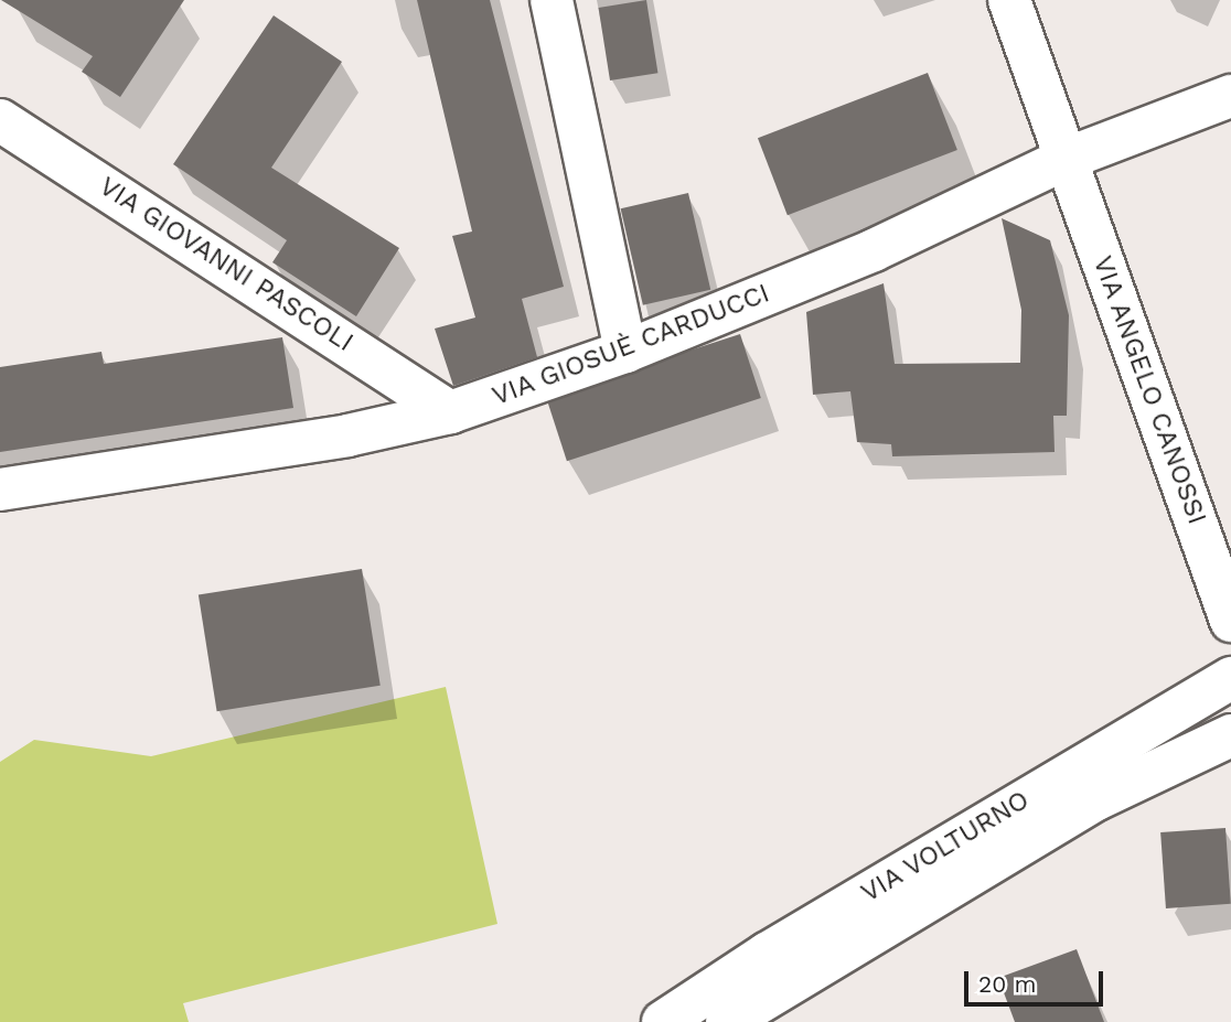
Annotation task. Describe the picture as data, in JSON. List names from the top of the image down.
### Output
{
  "streets": {
    "street": [
      "VIA GIOVANNI PASCOLI",
      "VIA GIOSUÈ CARDUCCI",
      "VIA ANGELO CANOSSI",
      "VIA VOLTURNO"
    ]
  },
  "crossings": [
    ["VIA GIOVANNI PASCOLI", "VIA GIOSUÈ CARDUCCI"],
    ["VIA GIOSUÈ CARDUCCI", "VIA ANGELO CANOSSI"]
  ],
  "scale_bar": "20 m"
}
